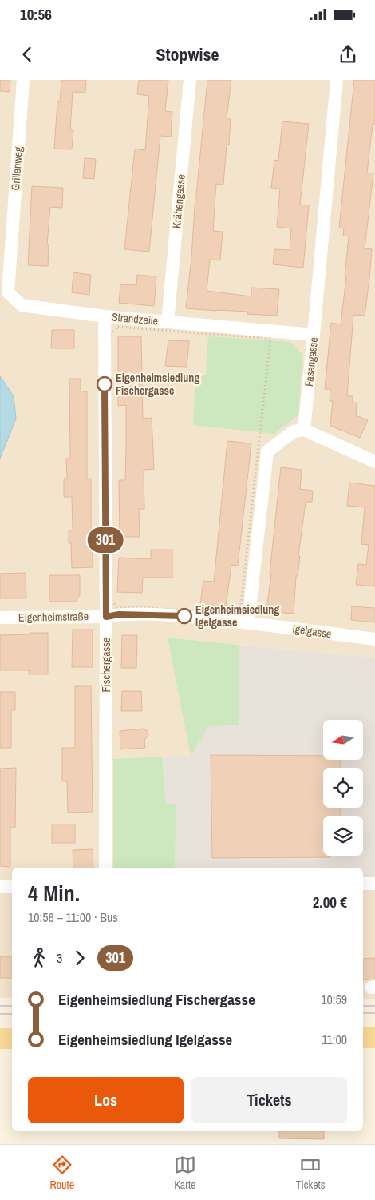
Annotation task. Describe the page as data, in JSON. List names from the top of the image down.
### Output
{
  "streets": {
    "street": [
      "Grillenweg",
      "Krähengasse",
      "Strandzeile",
      "Fasangasse",
      "Eigenheimstraße",
      "Igelgasse",
      "Fischergasse"
    ]
  },
  "crossings": [
    ["Grillenweg", "Strandzeile"],
    ["Krähengasse", "Strandzeile"],
    ["Strandzeile", "Fasangasse"],
    ["Strandzeile", "Fischergasse"],
    ["Eigenheimstraße", "Igelgasse"],
    ["Eigenheimstraße", "Fischergasse"],
    ["Igelgasse", "Fischergasse"]
  ],
  "places": ["Eigenheimsiedlung Fischergasse", "Eigenheimsiedlung Igelgasse"],
  "lines": ["bus line 301"],
  "north": "left",
  "page": {
    "status": "10:56",
    "header": "Stopwise",
    "on_map": "301",
    "heading": ["4 Min.", "10:56 – 11:00 · Bus", "2.00 €"],
    "legs": ["3", "301"],
    "list": [
      {
        "name": "Eigenheimsiedlung Fischergasse",
        "value": "10:59"
      },
      {
        "name": "Eigenheimsiedlung Igelgasse",
        "value": "11:00"
      }
    ],
    "buttons": ["Los", "Tickets"],
    "tabs": ["Route", "Karte", "Tickets"]
  }
}
